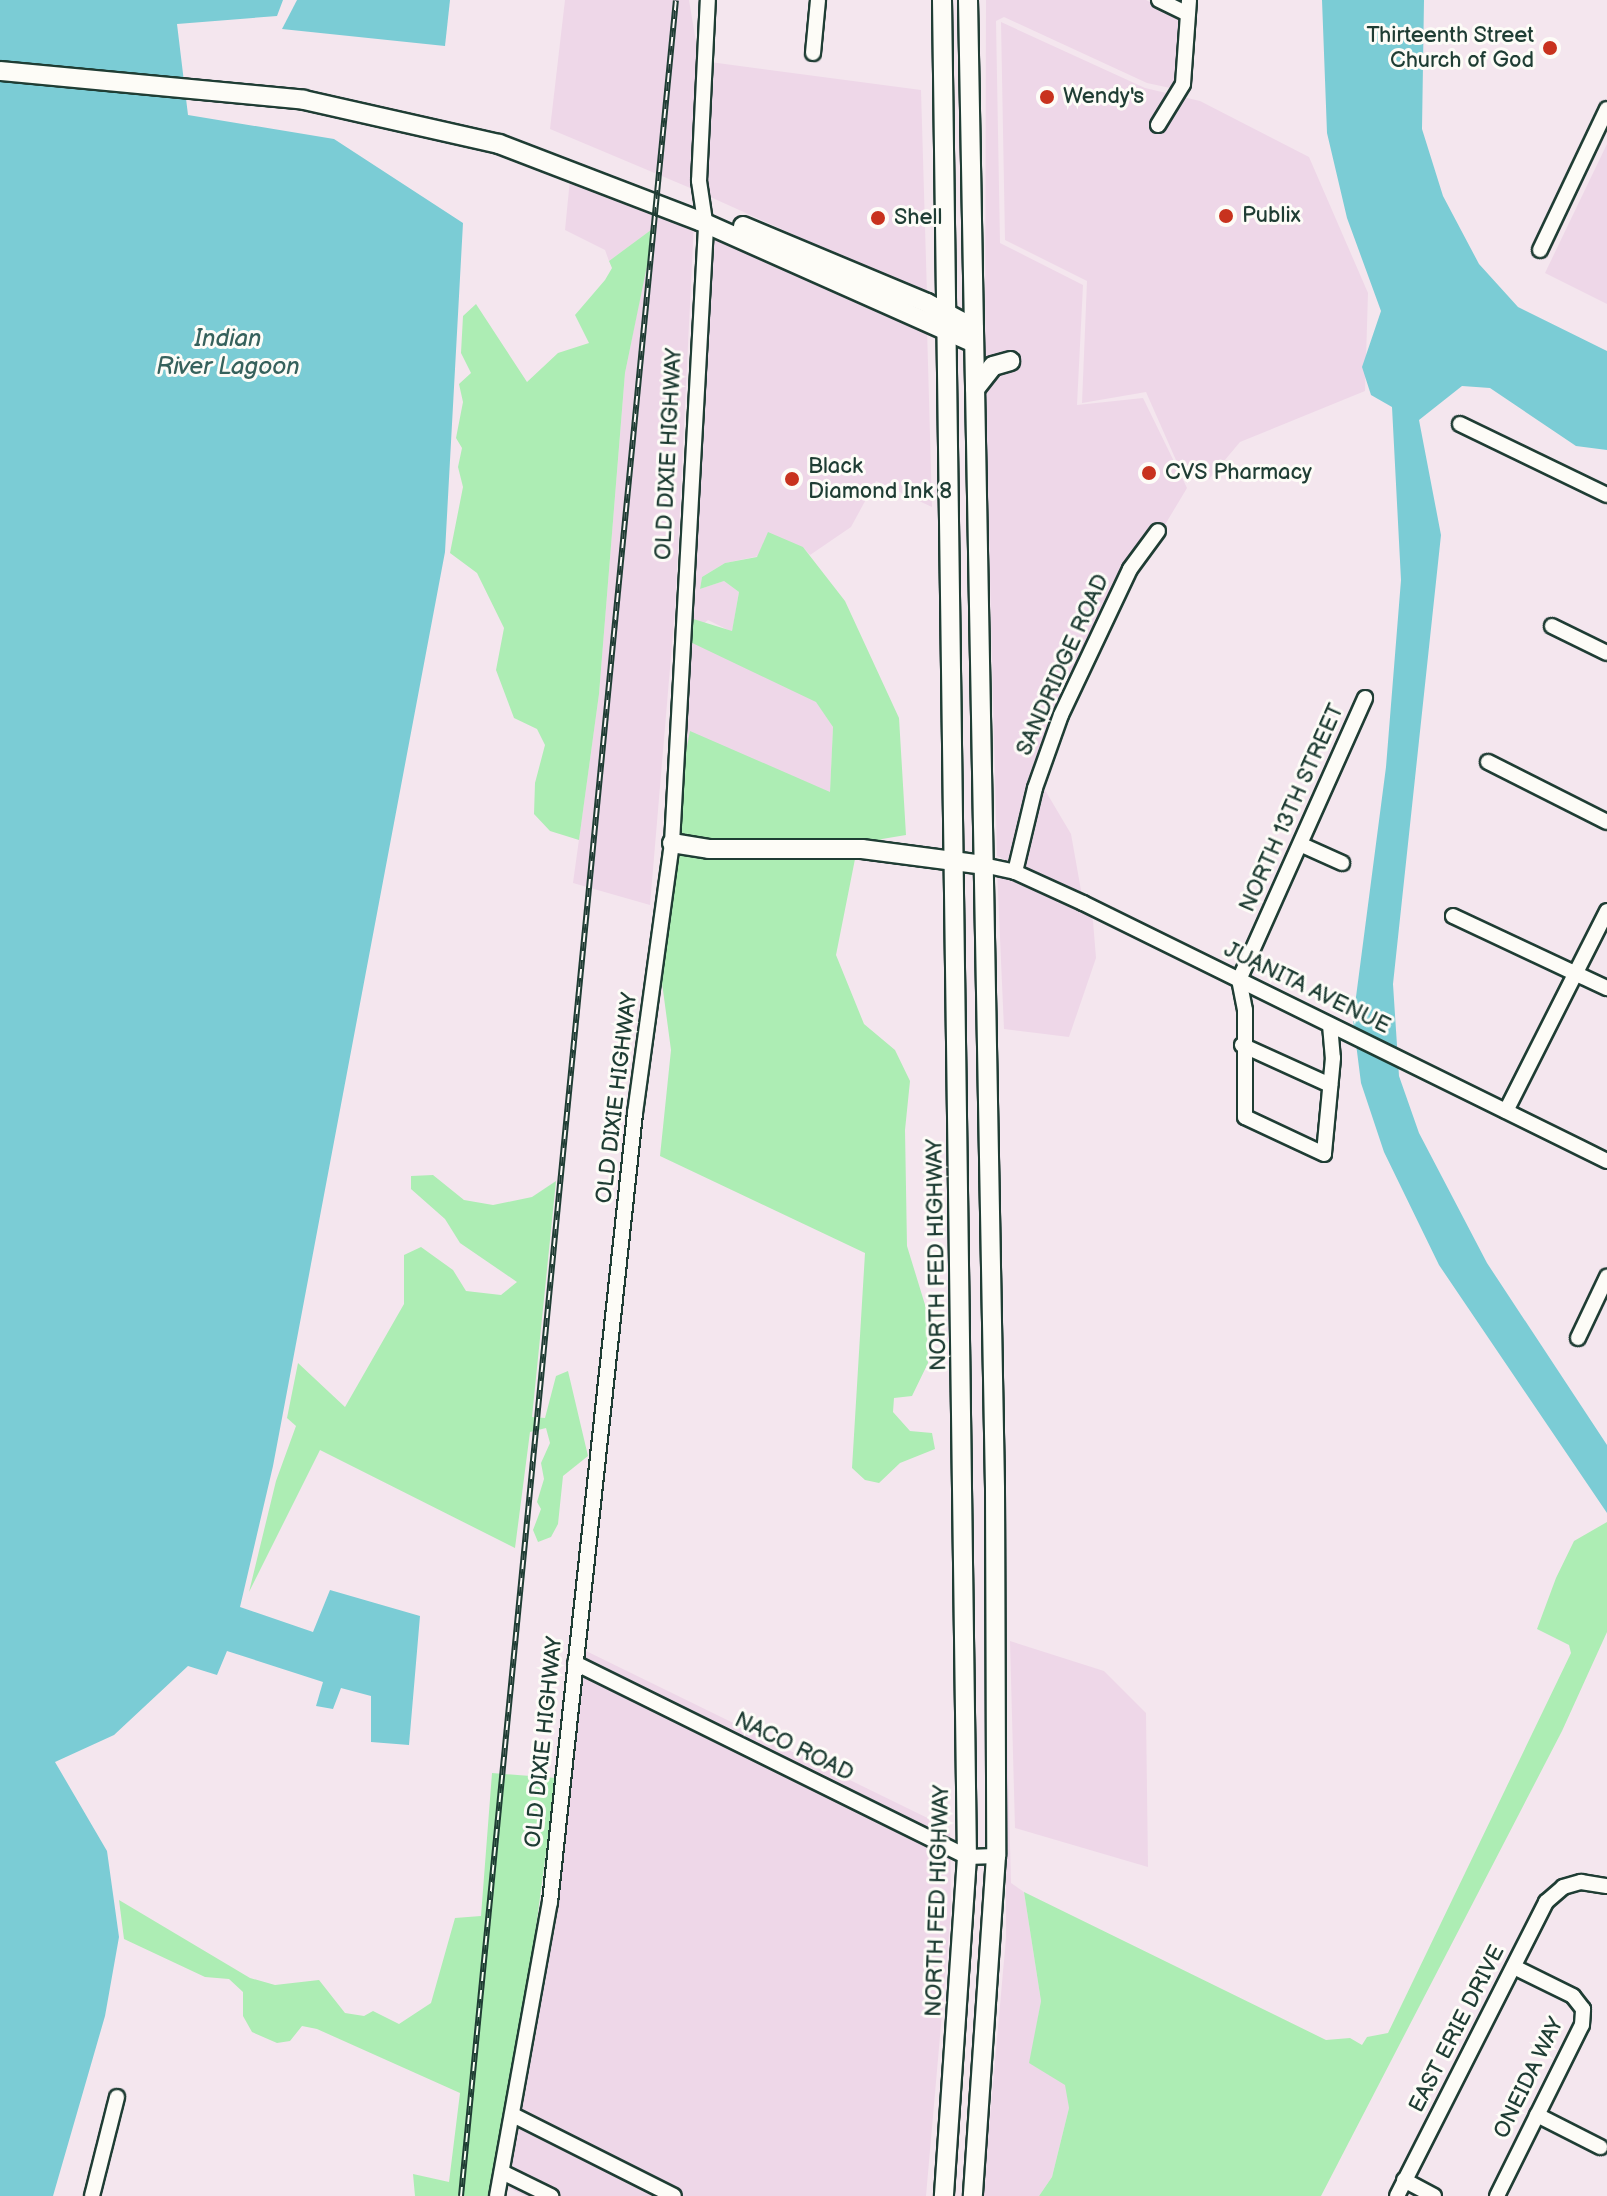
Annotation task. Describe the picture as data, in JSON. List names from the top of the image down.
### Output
{
  "streets": {
    "main road": ["NORTH FED HIGHWAY"],
    "street": [
      "OLD DIXIE HIGHWAY",
      "SANDRIDGE ROAD",
      "NORTH 13TH STREET",
      "JUANITA AVENUE",
      "NACO ROAD",
      "EAST ERIE DRIVE",
      "ONEIDA WAY"
    ]
  },
  "crossings": [
    ["OLD DIXIE HIGHWAY", "NACO ROAD"],
    ["SANDRIDGE ROAD", "JUANITA AVENUE"],
    ["NORTH 13TH STREET", "JUANITA AVENUE"],
    ["NORTH FED HIGHWAY", "NACO ROAD"],
    ["EAST ERIE DRIVE", "ONEIDA WAY"]
  ],
  "water": ["Indian River Lagoon"],
  "places": [
    "Thirteenth Street Church of God",
    "Wendy's",
    "Publix",
    "Shell",
    "CVS Pharmacy",
    "Black Diamond Ink 8"
  ]
}
